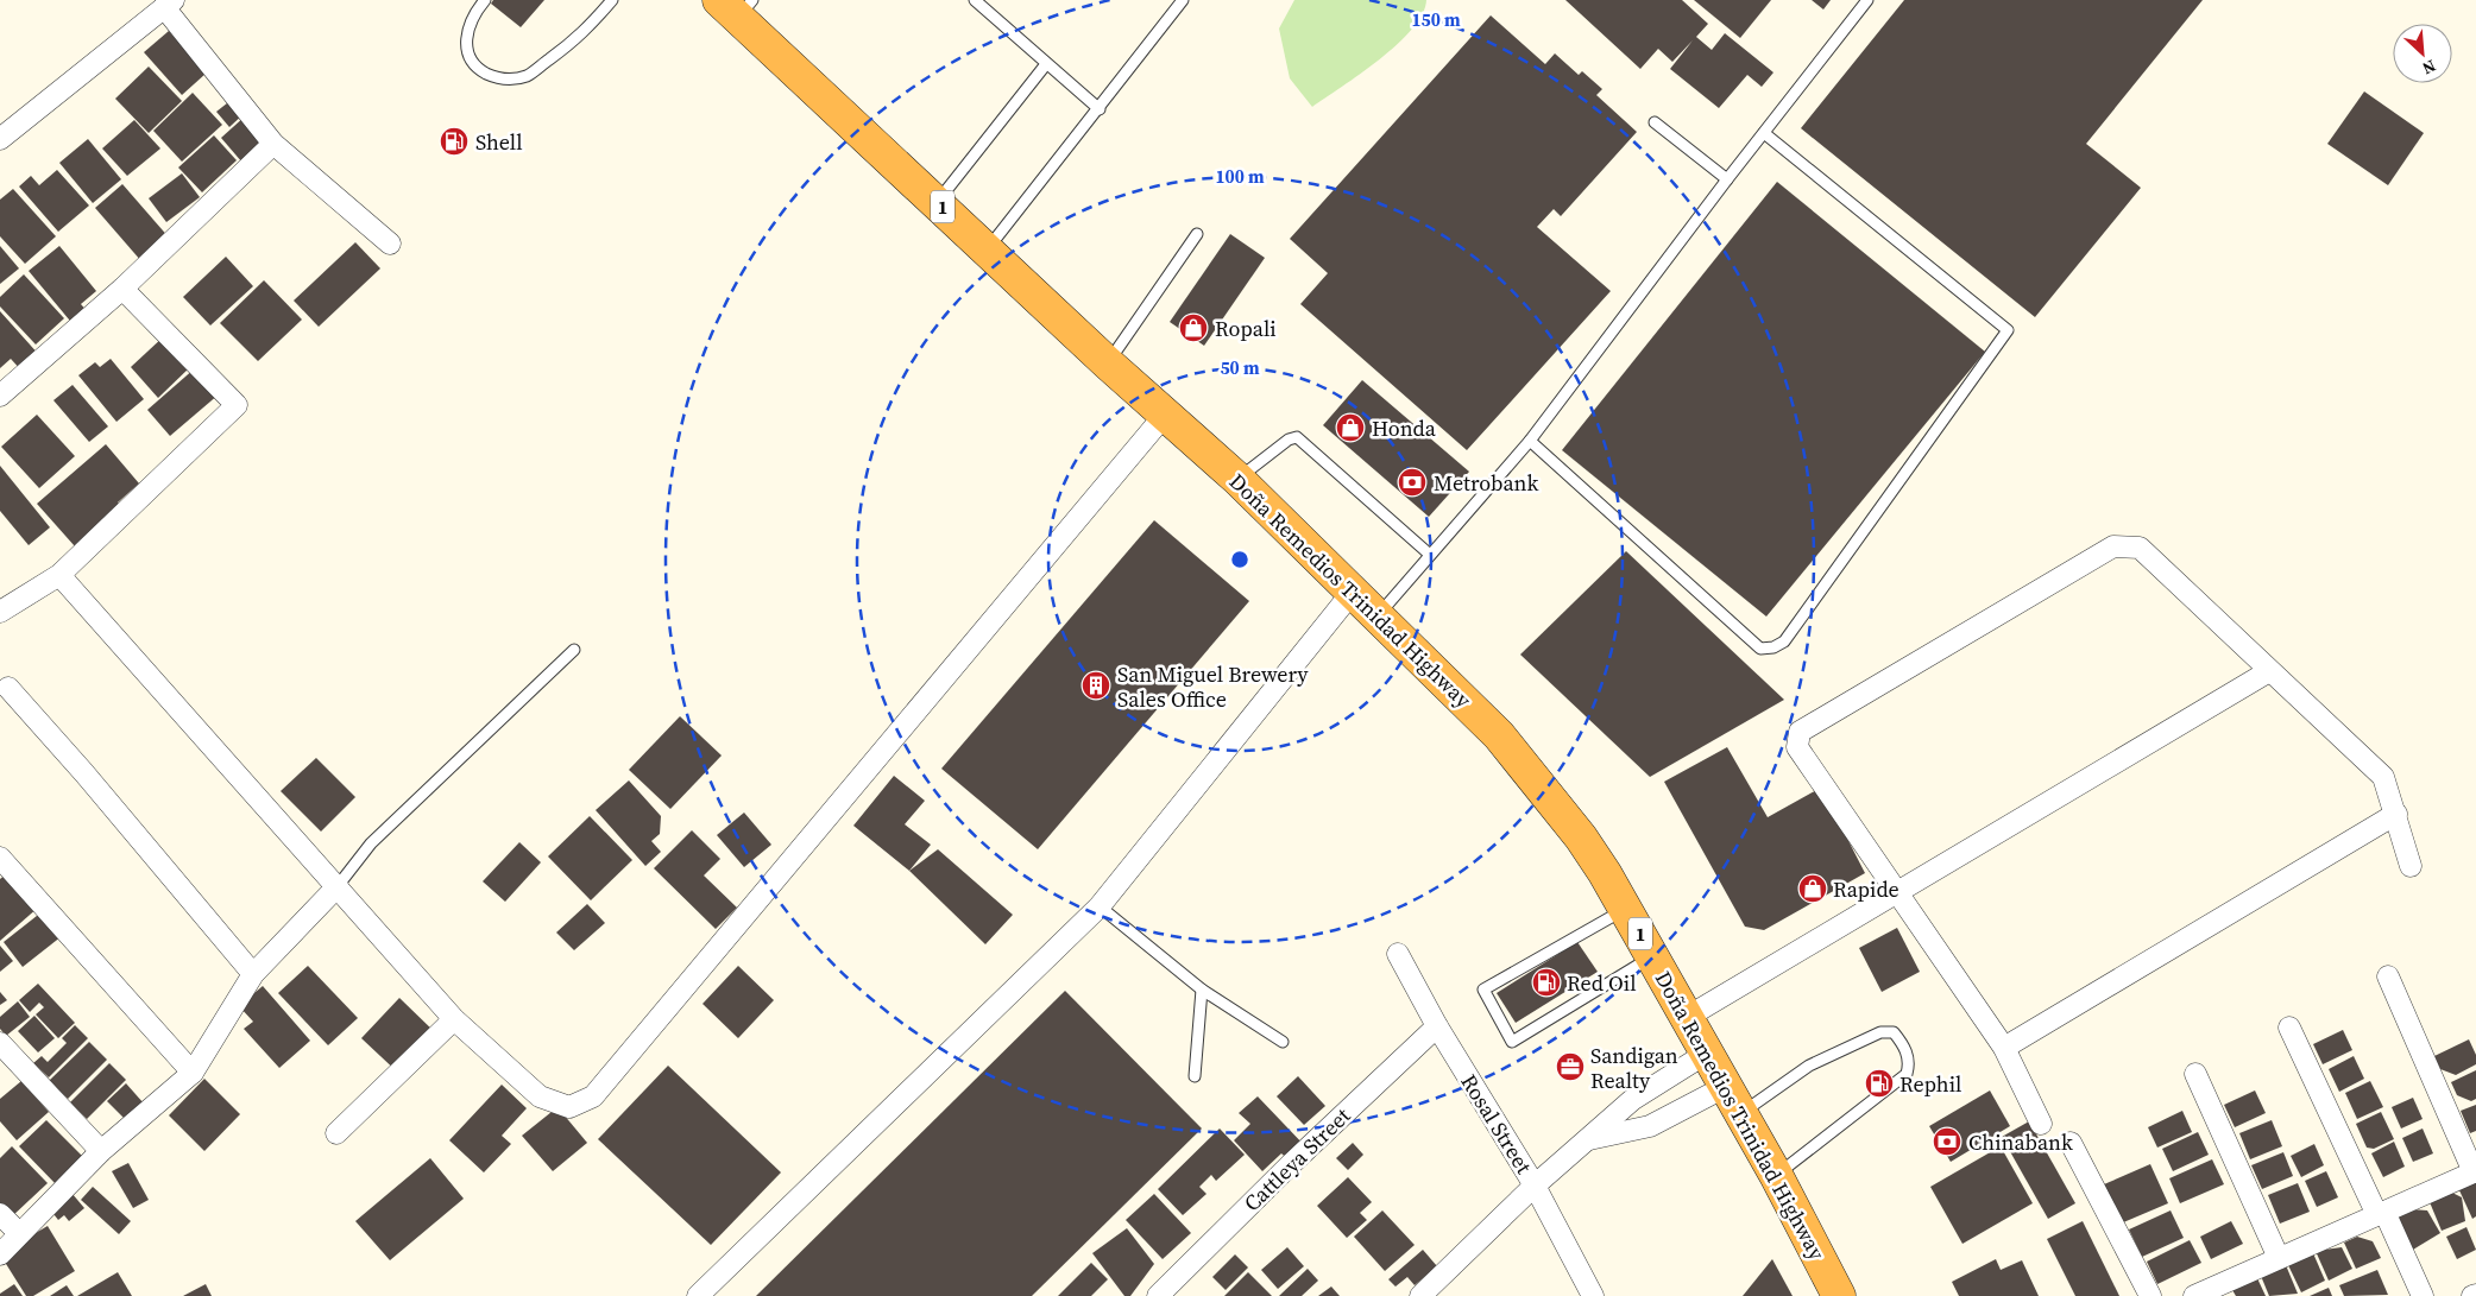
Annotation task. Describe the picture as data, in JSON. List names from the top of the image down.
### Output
{
  "streets": {
    "highway": ["1", "Doña Remedios Trinidad Highway"],
    "street": ["Rosal Street", "Cattleya Street"]
  },
  "crossings": [
    ["Rosal Street", "Cattleya Street"]
  ],
  "places": {
    "fuel station": ["Shell", "Red Oil", "Rephil"],
    "shop": ["Ropali", "Honda", "Rapide"],
    "bank": ["Metrobank", "Chinabank"],
    "building": ["San Miguel Brewery Sales Office"],
    "office": ["Sandigan Realty"]
  },
  "north": "bottom right",
  "rings": ["150 m", "100 m", "50 m"]
}
